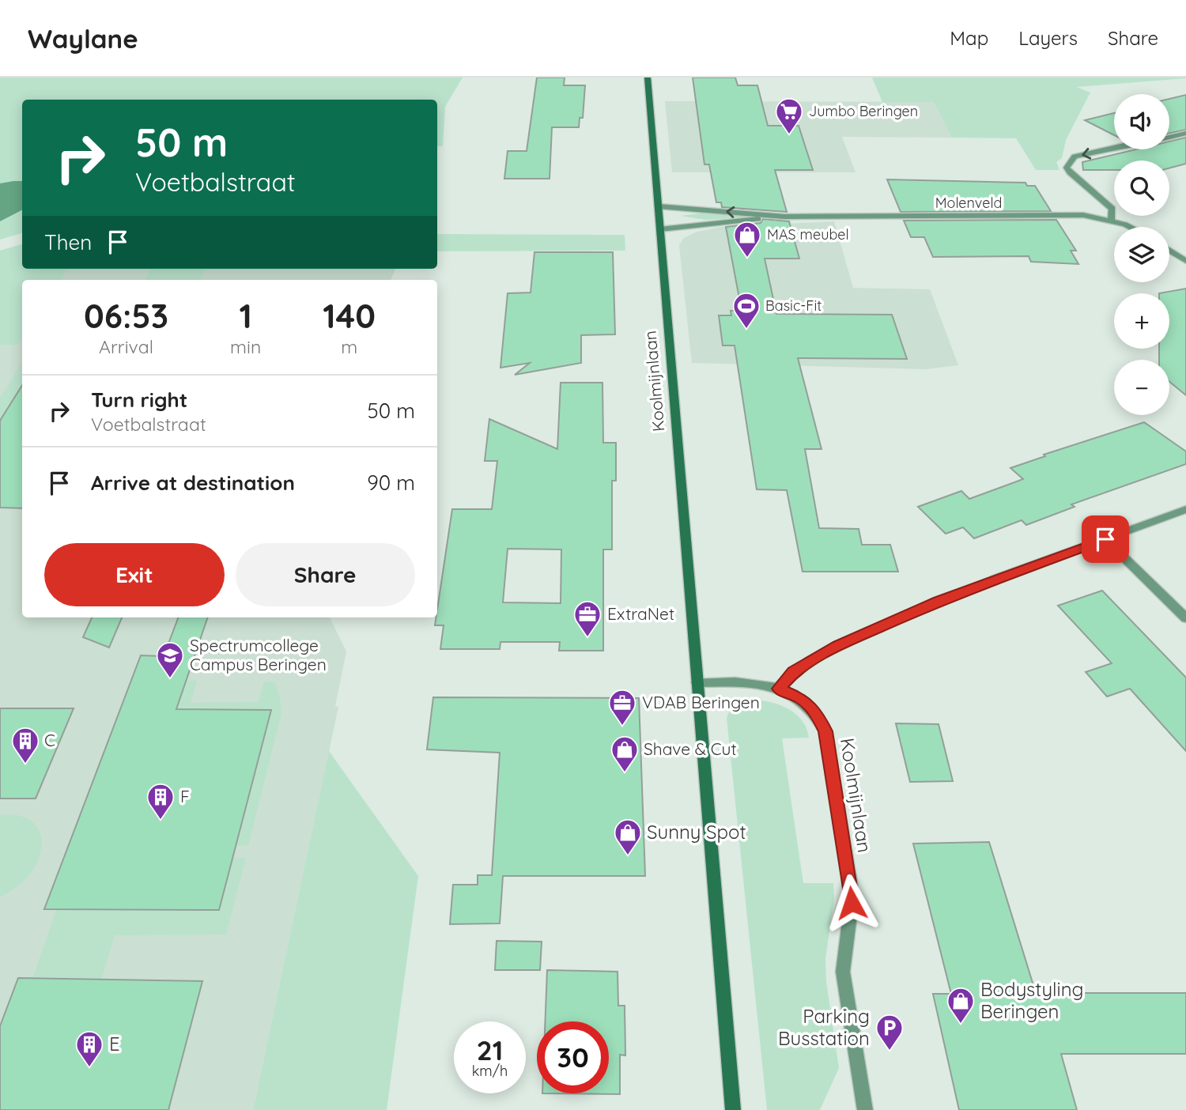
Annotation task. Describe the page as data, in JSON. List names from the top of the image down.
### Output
{
  "streets": {
    "street": ["Molenveld", "Koolmijnlaan"]
  },
  "places": {
    "supermarket": ["Jumbo Beringen"],
    "shop": [
      "MAS meubel",
      "Shave & Cut",
      "Sunny Spot",
      "Bodystyling Beringen"
    ],
    "sports": ["Basic-Fit"],
    "office": ["ExtraNet", "VDAB Beringen"],
    "school or university": ["Spectrumcollege Campus Beringen"],
    "building": ["C", "F", "E"],
    "parking": ["Parking Busstation"]
  },
  "page": {
    "header": "Waylane",
    "nav": ["Map", "Layers", "Share"],
    "map_buttons": ["+", "−"],
    "turn": ["50 m", "Voetbalstraat"],
    "then": "Then",
    "eta": [
      "06:53",
      "Arrival",
      "1",
      "min",
      "140",
      "m"
    ],
    "list": [
      {
        "name": "Turn right",
        "note": "Voetbalstraat",
        "value": "50 m"
      },
      {
        "name": "Arrive at destination",
        "value": "90 m"
      }
    ],
    "buttons": ["Exit", "Share"],
    "speed": "21 km/h",
    "limit": "30"
  }
}
